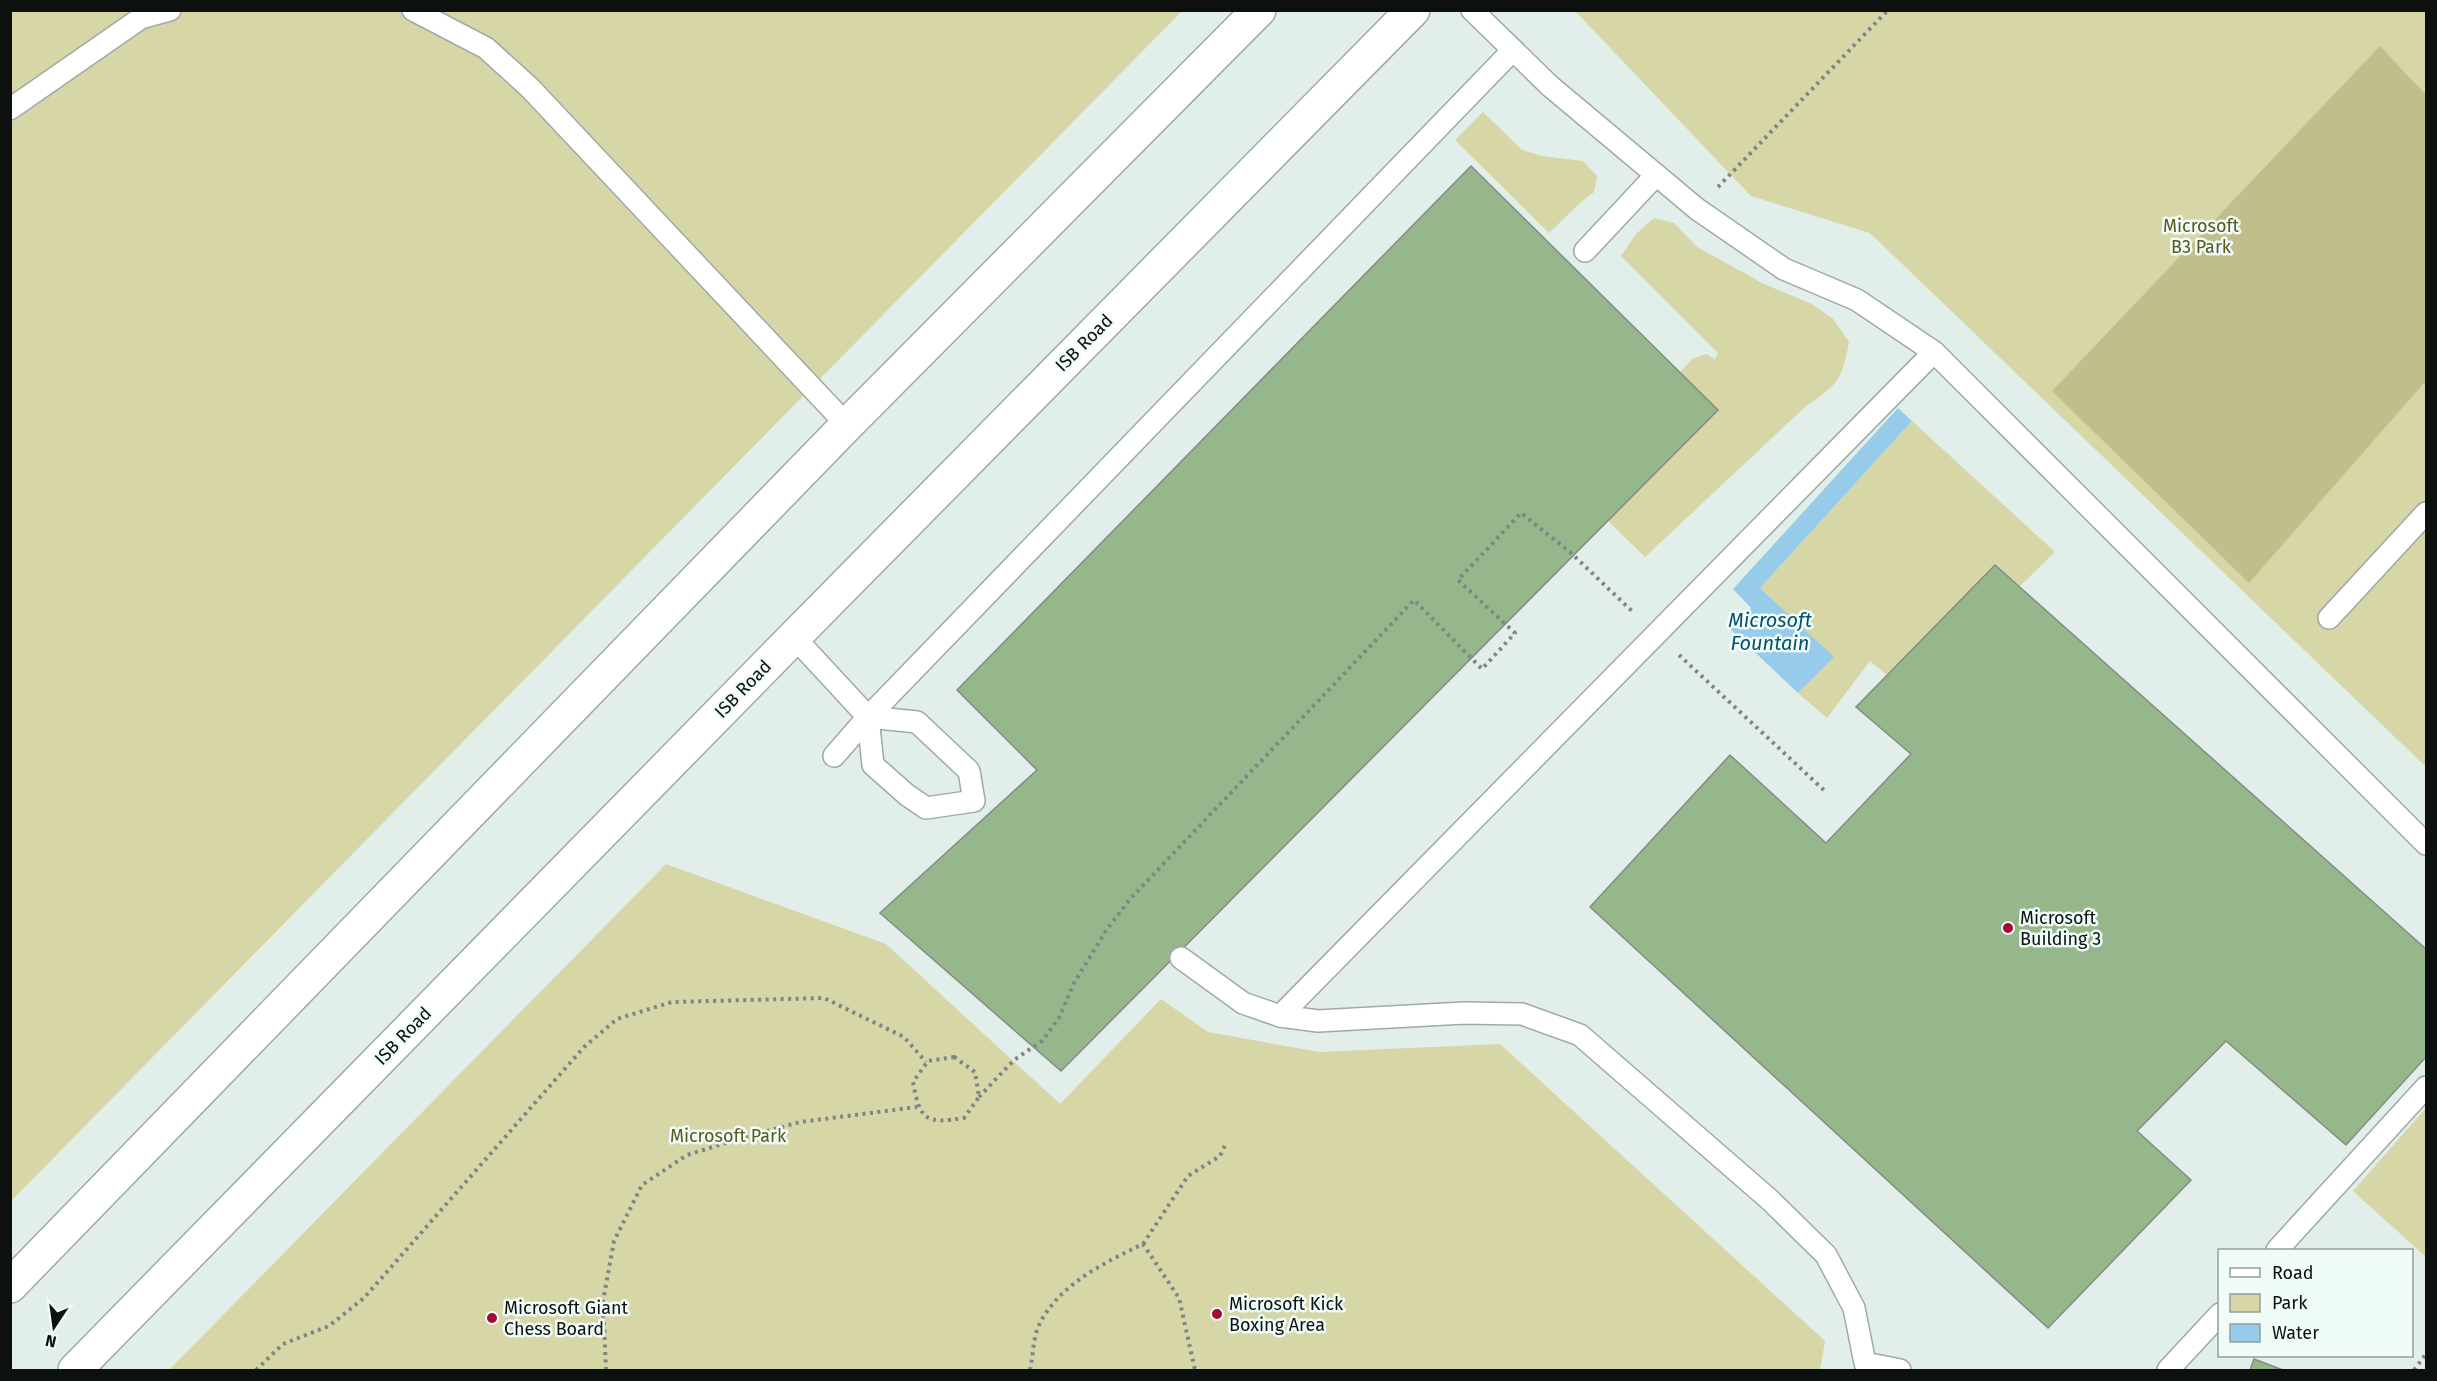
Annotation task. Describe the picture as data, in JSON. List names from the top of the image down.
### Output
{
  "streets": {
    "main road": ["ISB Road"]
  },
  "water": ["Microsoft Fountain"],
  "parks": ["Microsoft B3 Park", "Microsoft Park"],
  "places": ["Microsoft Building 3", "Microsoft Kick Boxing Area", "Microsoft Giant Chess Board"],
  "legend": ["Road", "Park", "Water"],
  "north": "bottom"
}
